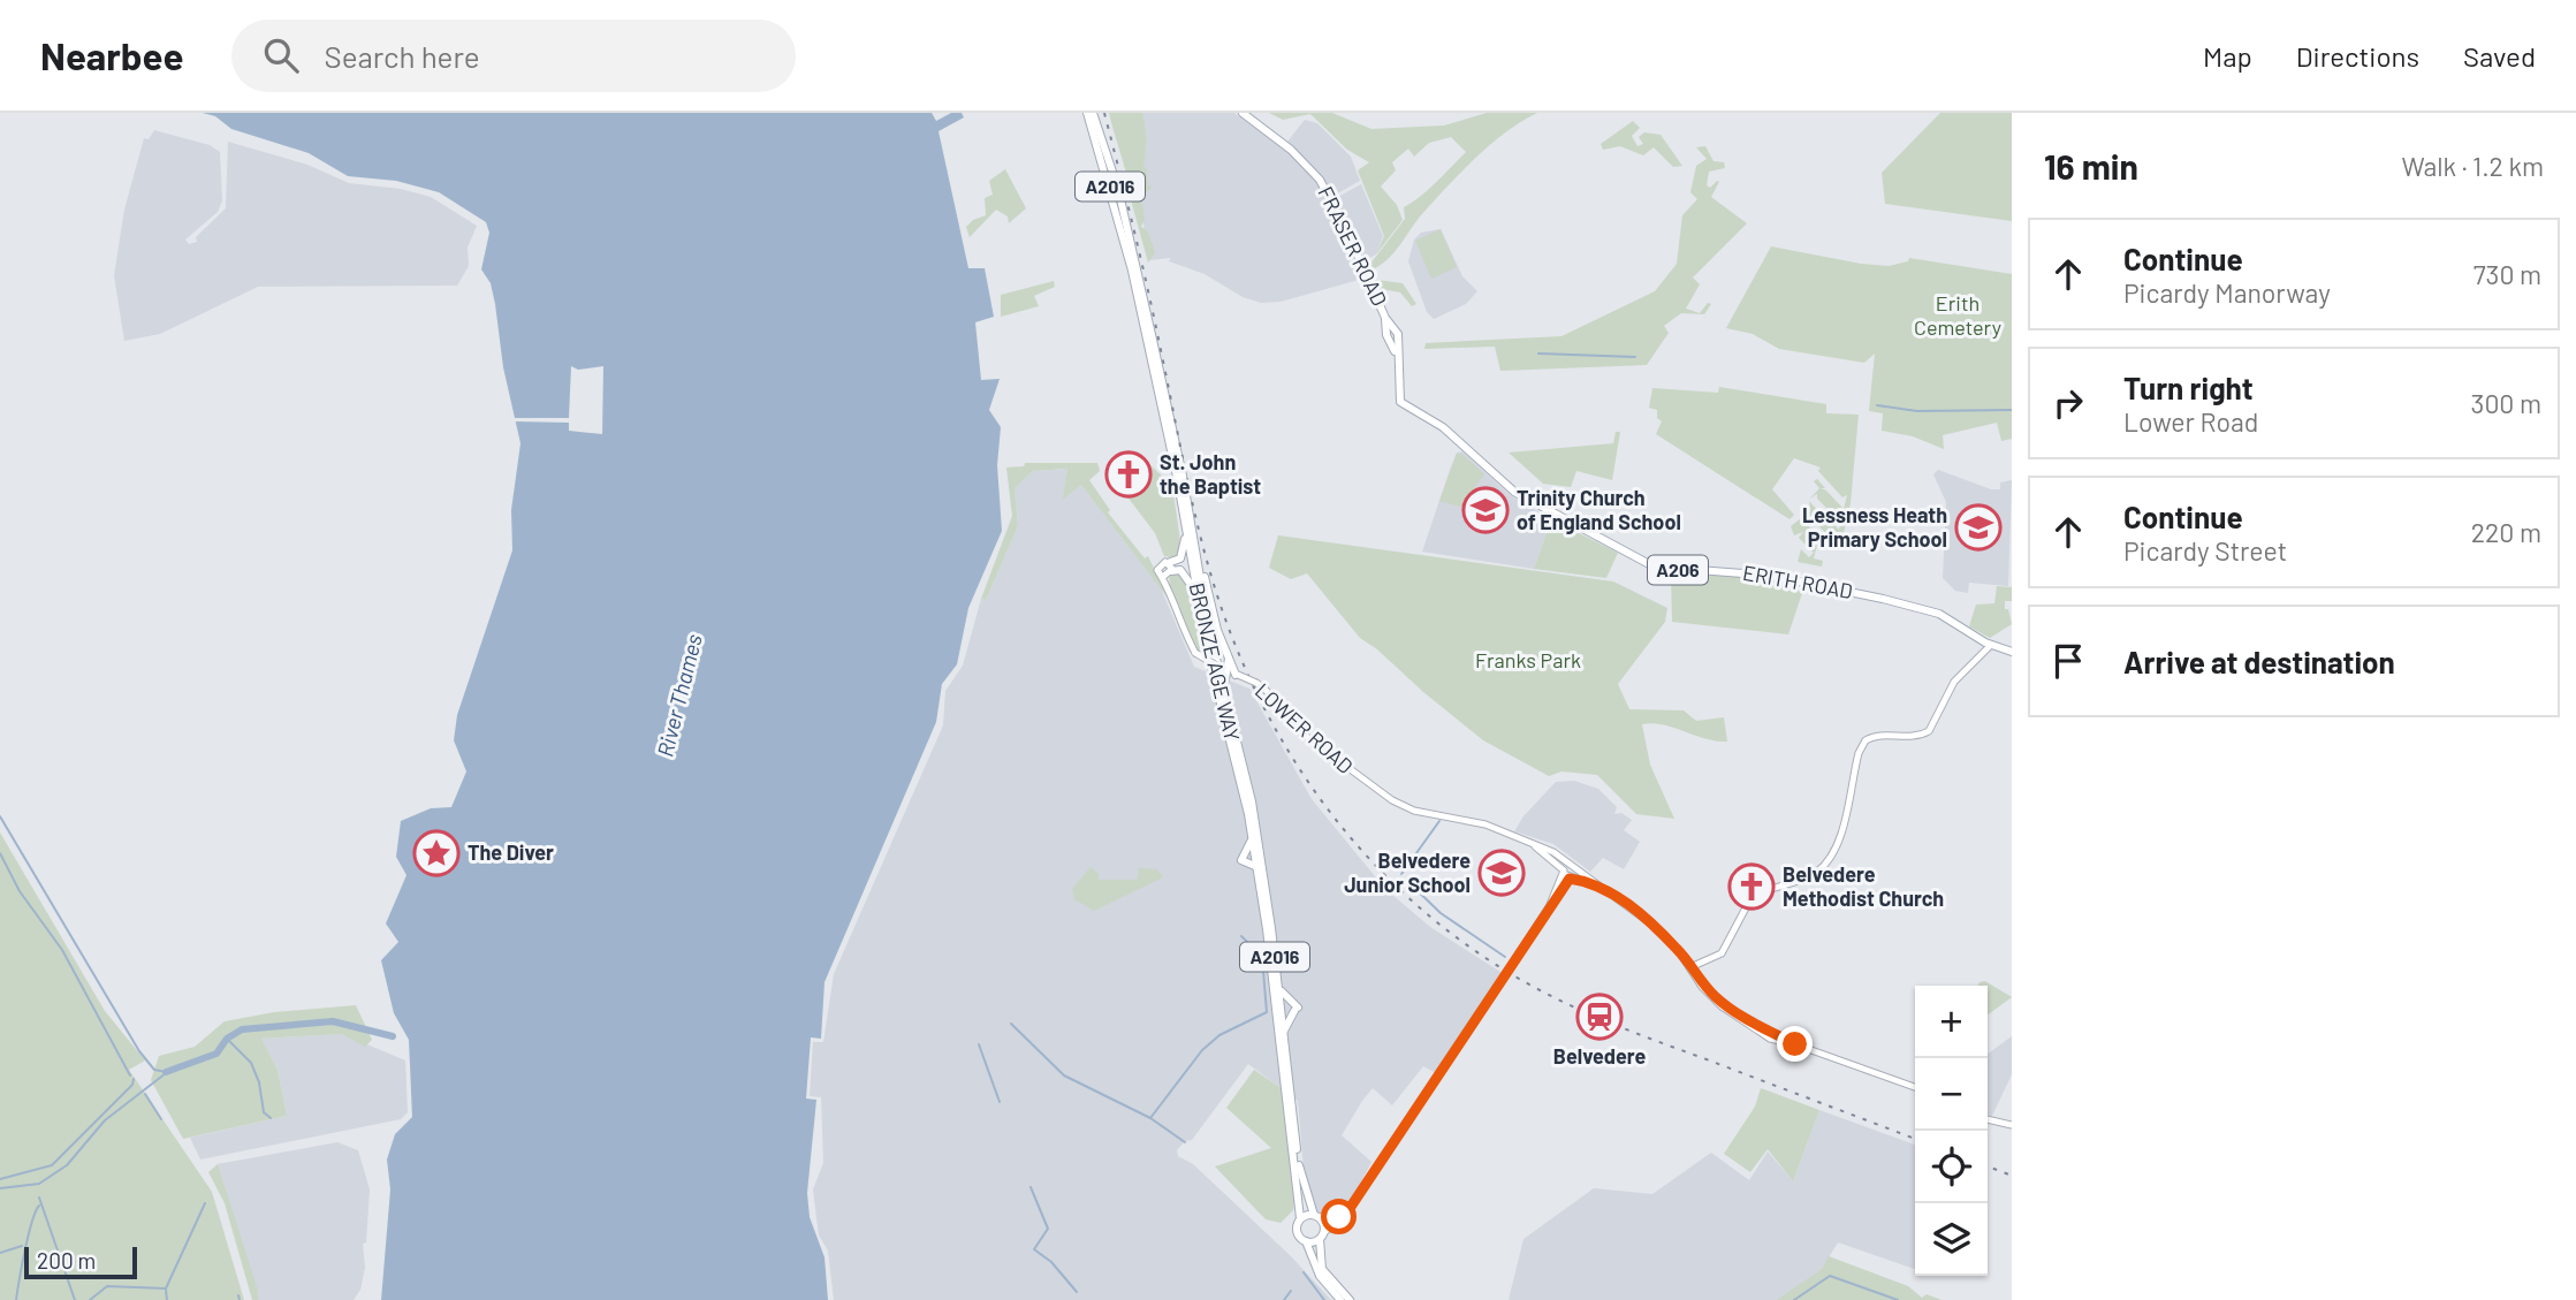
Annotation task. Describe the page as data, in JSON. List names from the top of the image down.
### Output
{
  "streets": {
    "main road": [
      "A2016",
      "FRASER ROAD",
      "A206",
      "ERITH ROAD",
      "BRONZE AGE WAY",
      "LOWER ROAD"
    ]
  },
  "crossings": [
    ["FRASER ROAD", "ERITH ROAD"],
    ["A206", "ERITH ROAD"],
    ["BRONZE AGE WAY", "LOWER ROAD"]
  ],
  "water": ["River Thames"],
  "parks": ["Erith Cemetery", "Franks Park"],
  "places": {
    "church": ["St. John the Baptist", "Belvedere Methodist Church"],
    "school or university": ["Trinity Church of England School", "Lessness Heath Primary School", "Belvedere Junior School"],
    "place": ["The Diver"],
    "station": ["Belvedere"]
  },
  "scale_bar": "200 m",
  "page": {
    "header": "Nearbee",
    "search": "Search here",
    "nav": ["Map", "Directions", "Saved"],
    "heading": ["16 min", "Walk · 1.2 km"],
    "list": [
      ["Continue", "Picardy Manorway", "730 m"],
      ["Turn right", "Lower Road", "300 m"],
      ["Continue", "Picardy Street", "220 m"],
      "Arrive at destination"
    ],
    "map_buttons": ["+", "−"],
    "scale": "200 m"
  }
}
